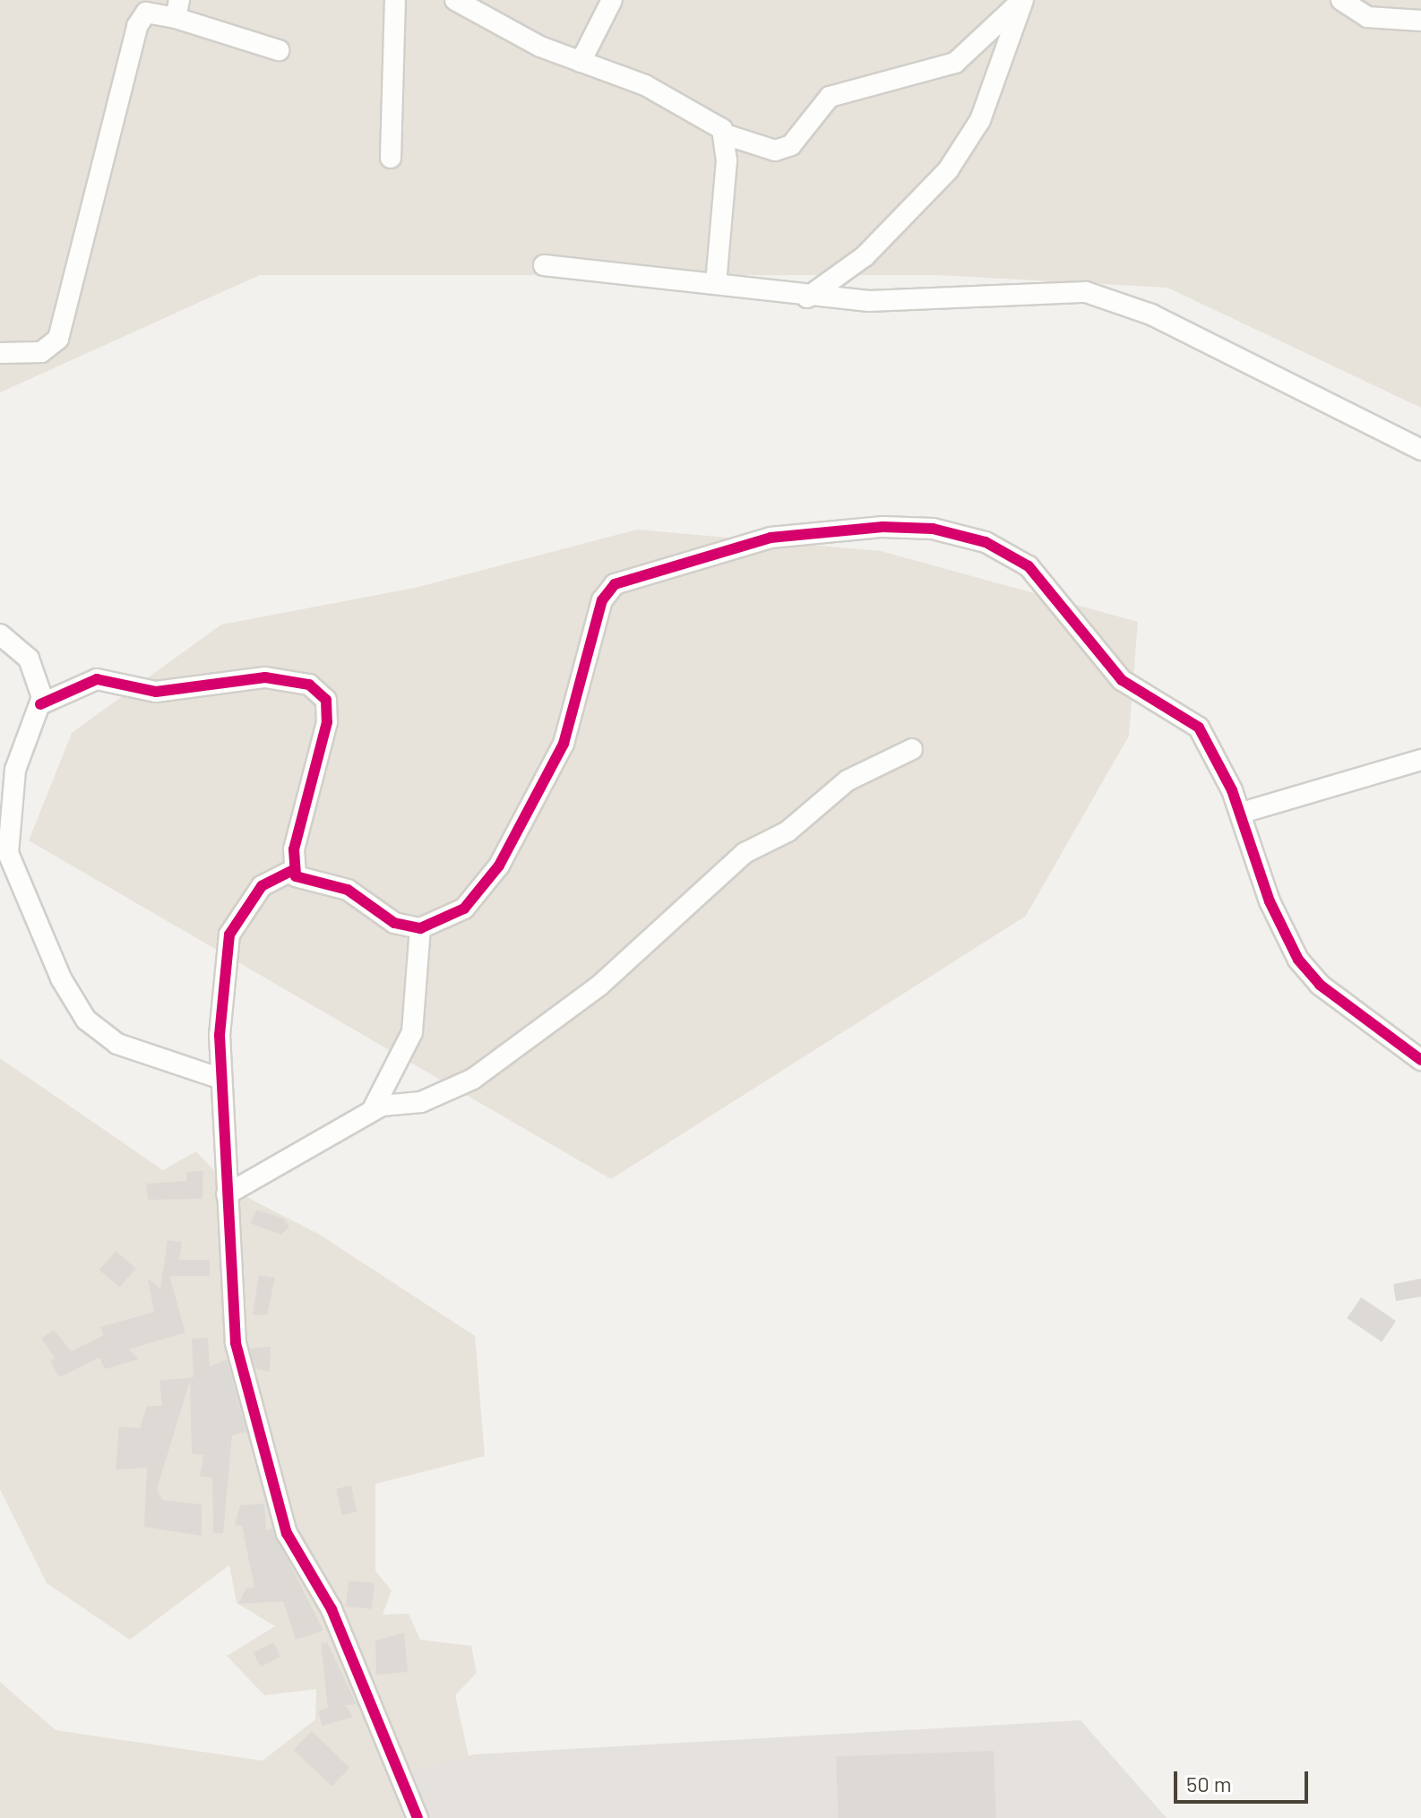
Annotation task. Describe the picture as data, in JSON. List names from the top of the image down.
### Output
{
  "scale_bar": "50 m"
}
